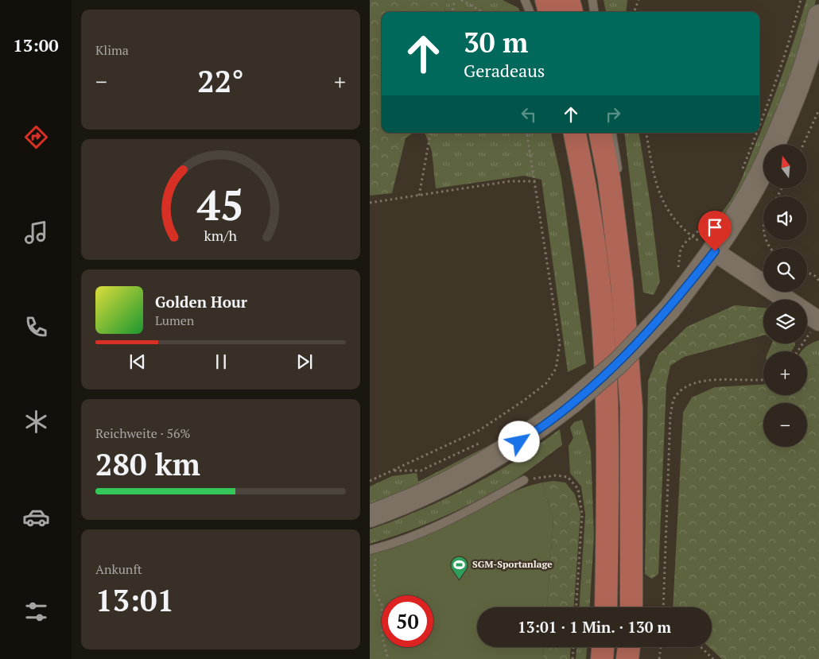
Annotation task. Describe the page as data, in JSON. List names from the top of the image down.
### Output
{
  "places": {
    "sports": ["SGM-Sportanlage"]
  },
  "north": "top",
  "page": {
    "tabs": "13:00",
    "tile": [
      "Klima",
      ["Reichweite · 56%", "280 km"],
      ["Ankunft", "13:01"]
    ],
    "turn": ["30 m", "Geradeaus"],
    "heat": ["−", "22°", "+"],
    "map_buttons": ["+", "−"],
    "song": ["Golden Hour", "Lumen"],
    "limit": "50",
    "trip": "13:01 · 1 Min. · 130 m",
    "gauge": ["45", "km/h"]
  }
}
